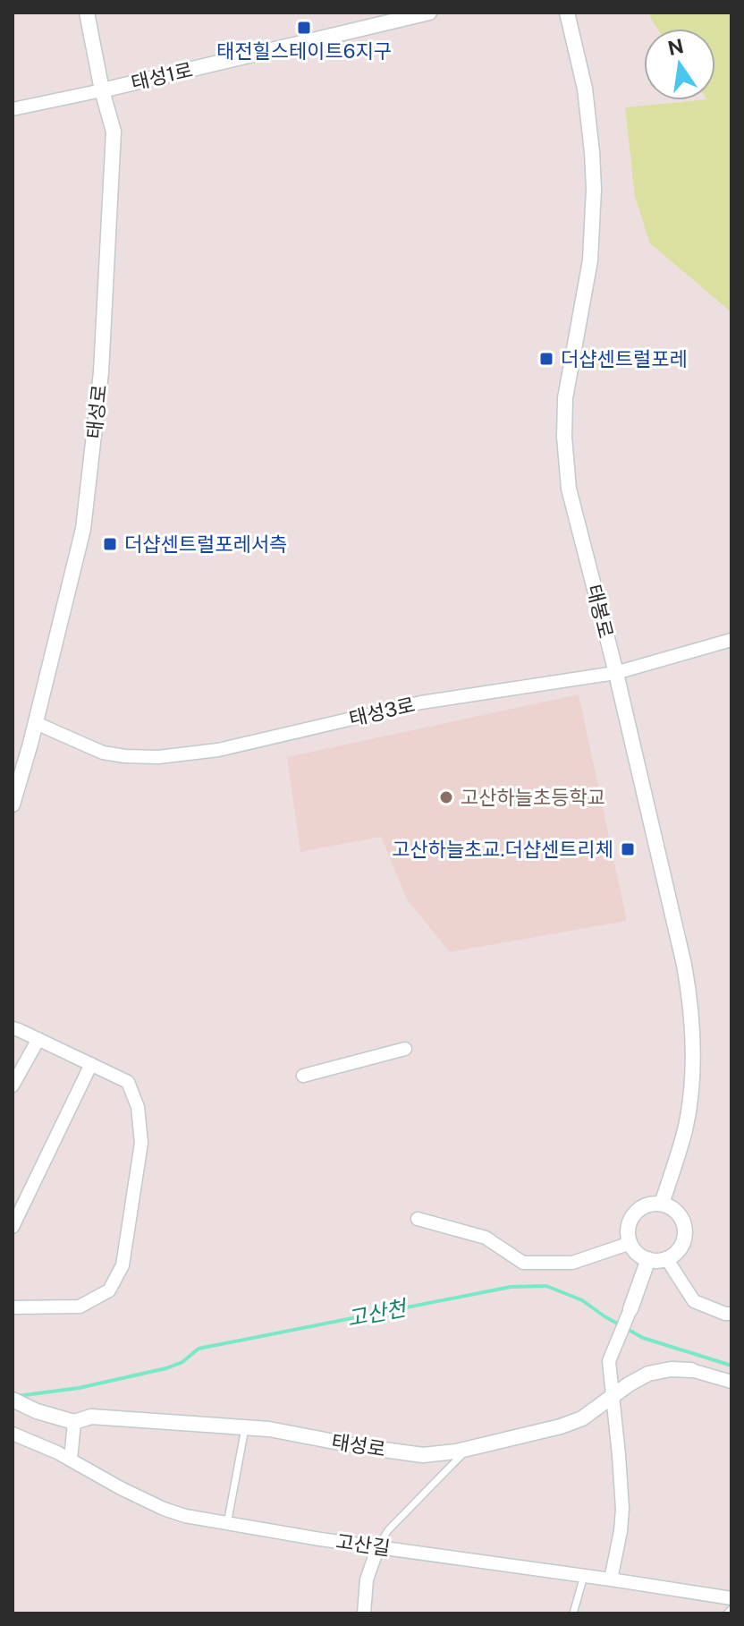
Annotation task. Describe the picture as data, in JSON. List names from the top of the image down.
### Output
{
  "streets": {
    "street": [
      "태성1로",
      "태성로",
      "태봉로",
      "태성3로",
      "고산길"
    ]
  },
  "crossings": [
    ["태성1로", "태성로"],
    ["태성로", "태성3로"],
    ["태봉로", "태성3로"]
  ],
  "water": ["고산천"],
  "places": {
    "transit": [
      "태전힐스테이트6지구",
      "더샵센트럴포레",
      "더샵센트럴포레서측",
      "고산하늘초교.더샵센트리체"
    ],
    "other": ["고산하늘초등학교"]
  },
  "north": "top"
}
